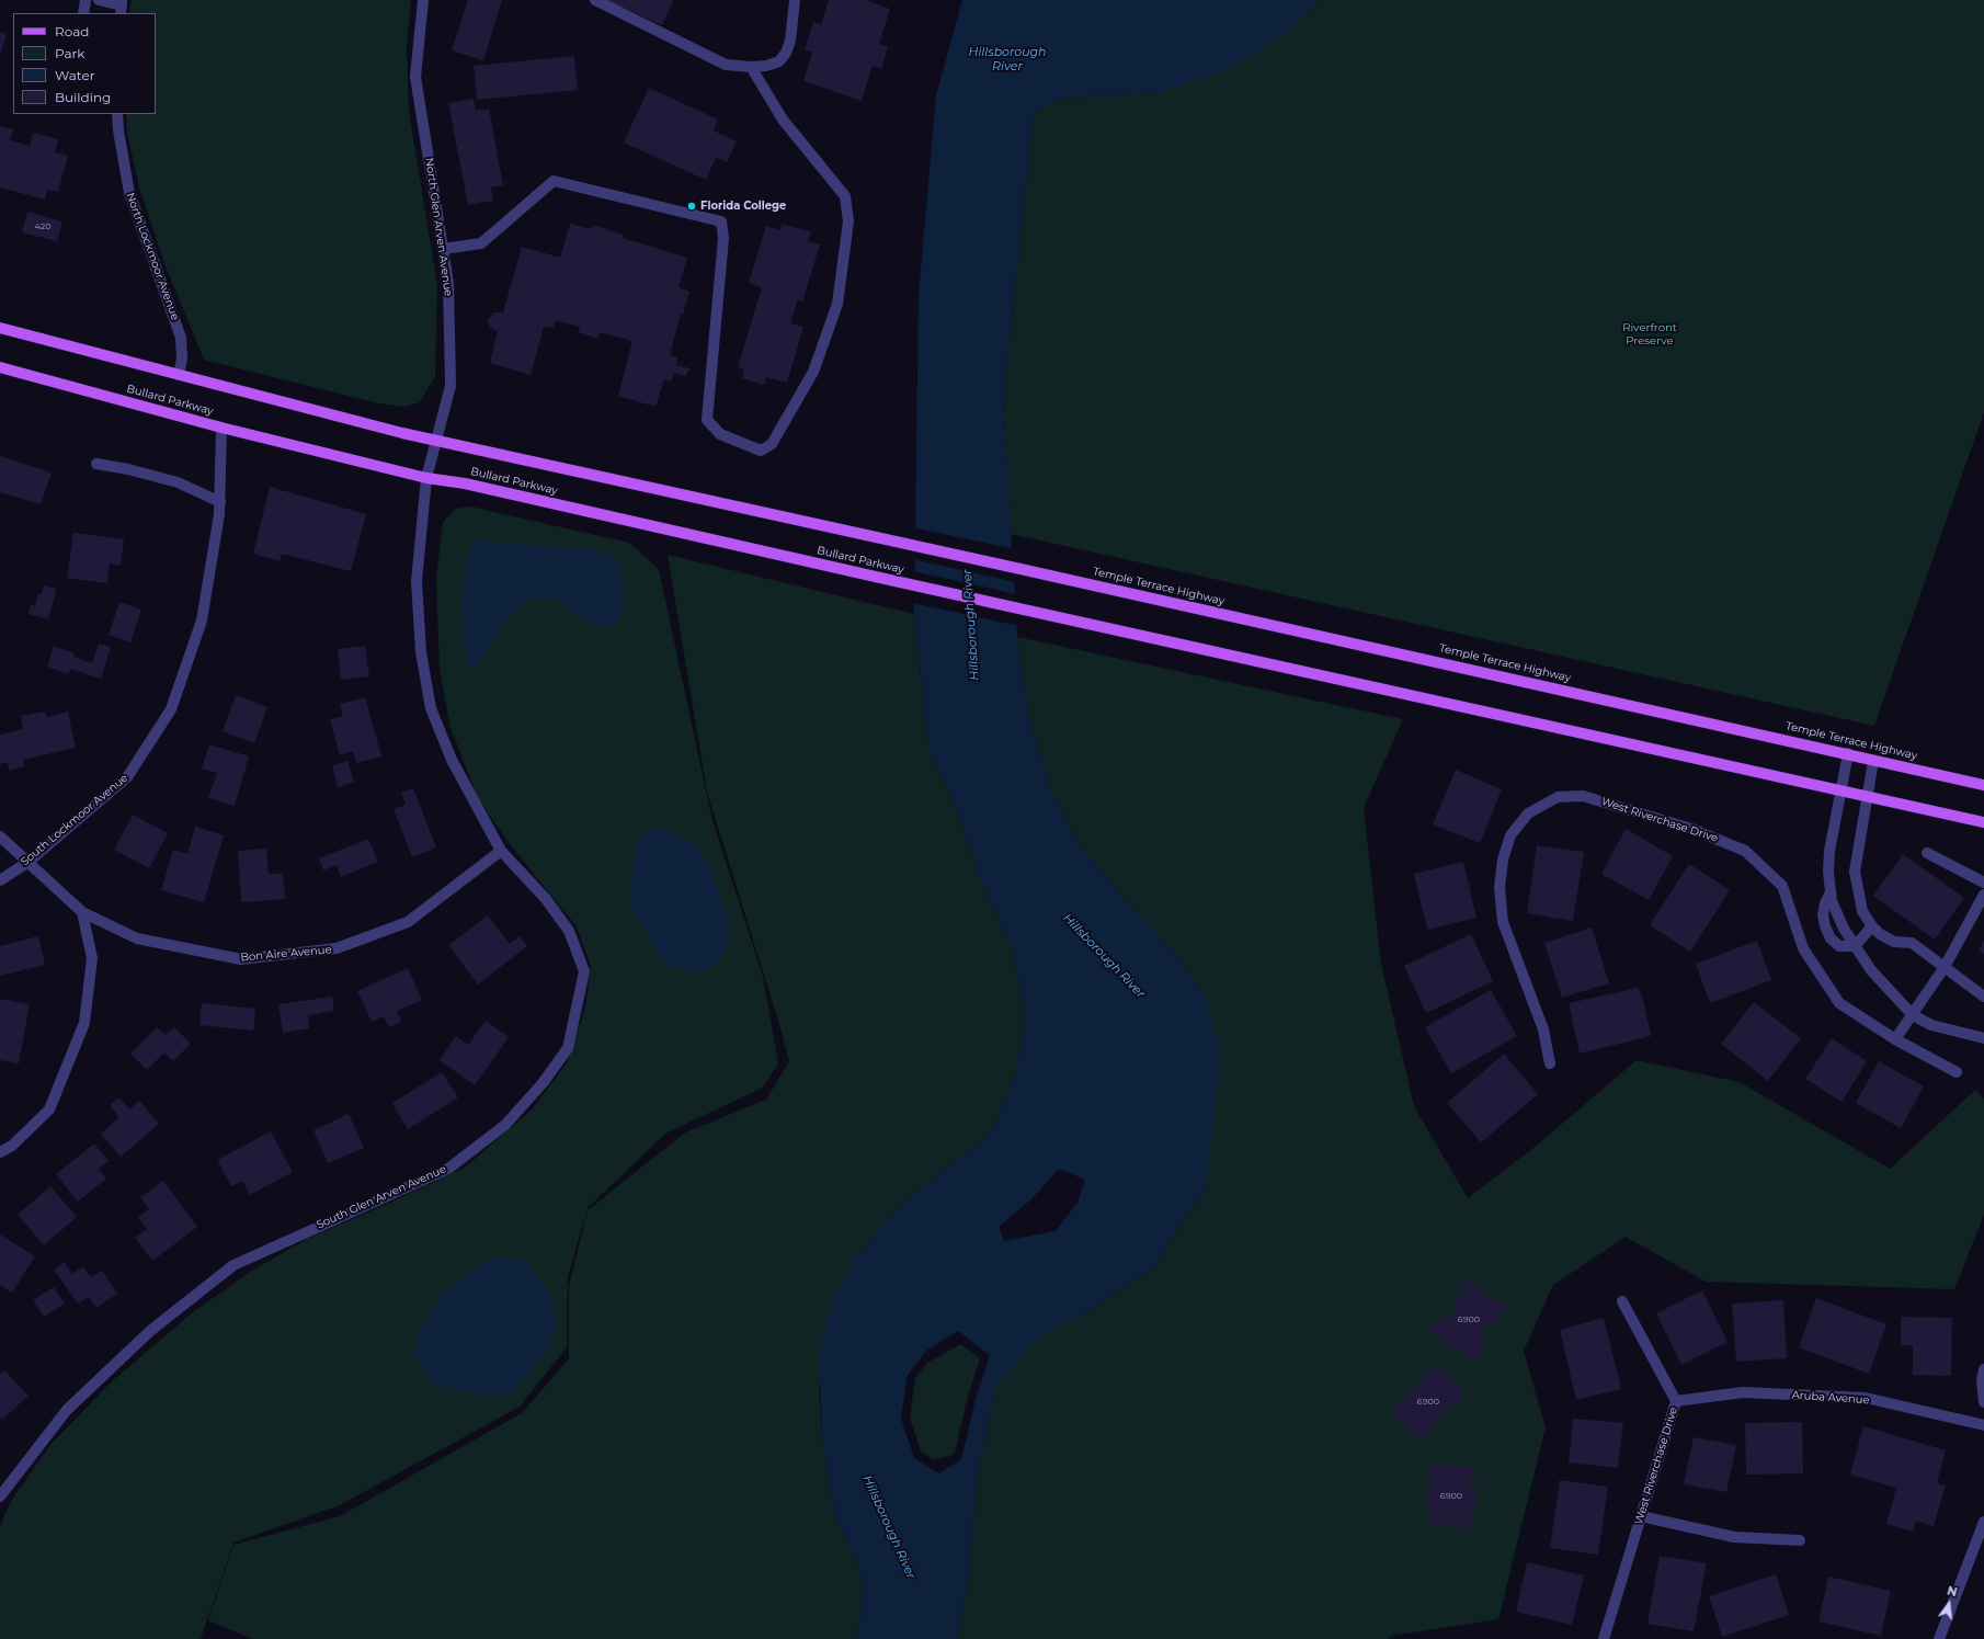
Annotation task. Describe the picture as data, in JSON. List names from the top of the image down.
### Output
{
  "streets": {
    "main road": ["Bullard Parkway", "Temple Terrace Highway"],
    "street": [
      "North Glen Arven Avenue",
      "North Lockmoor Avenue",
      "South Lockmoor Avenue",
      "West Riverchase Drive",
      "Bon Aire Avenue",
      "South Glen Arven Avenue",
      "Aruba Avenue"
    ]
  },
  "crossings": [
    ["North Glen Arven Avenue", "Bullard Parkway"],
    ["North Glen Arven Avenue", "South Glen Arven Avenue"],
    ["North Lockmoor Avenue", "Bullard Parkway"],
    ["Bullard Parkway", "Temple Terrace Highway"],
    ["Bullard Parkway", "South Lockmoor Avenue"],
    ["Bullard Parkway", "South Glen Arven Avenue"],
    ["South Lockmoor Avenue", "Bon Aire Avenue"],
    ["West Riverchase Drive", "Aruba Avenue"],
    ["Bon Aire Avenue", "South Glen Arven Avenue"]
  ],
  "water": ["Hillsborough River"],
  "parks": ["Riverfront Preserve"],
  "places": ["Florida College"],
  "house_numbers": [
    "420",
    "6900",
    "6900",
    "6900"
  ],
  "legend": [
    "Road",
    "Park",
    "Water",
    "Building"
  ],
  "north": "top"
}
